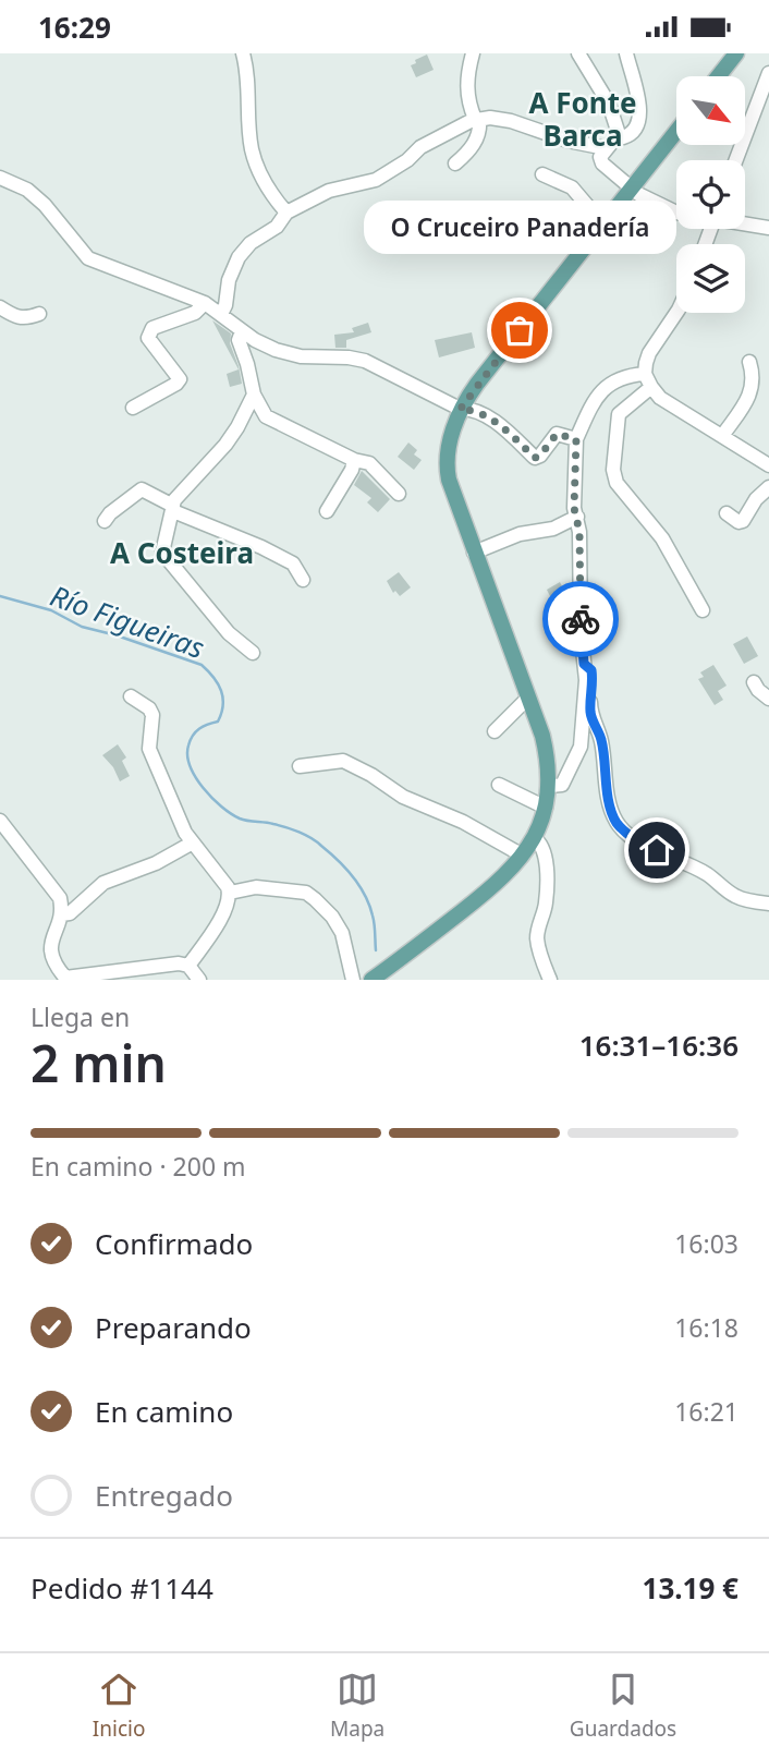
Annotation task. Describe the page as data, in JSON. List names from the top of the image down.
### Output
{
  "districts": ["A Fonte Barca", "A Costeira"],
  "water": ["Río Figueiras"],
  "places": ["O Cruceiro Panadería"],
  "north": "bottom right",
  "page": {
    "status": "16:29",
    "bubble": "O Cruceiro Panadería",
    "heading": ["2 min", "Llega en", "16:31–16:36"],
    "panel": ["Pedido #1144", "13.19 €"],
    "bar": "En camino · 200 m",
    "list": [
      ["Confirmado", "16:03"],
      ["Preparando", "16:18"],
      ["En camino", "16:21"],
      "Entregado"
    ],
    "tabs": ["Inicio", "Mapa", "Guardados"]
  }
}
